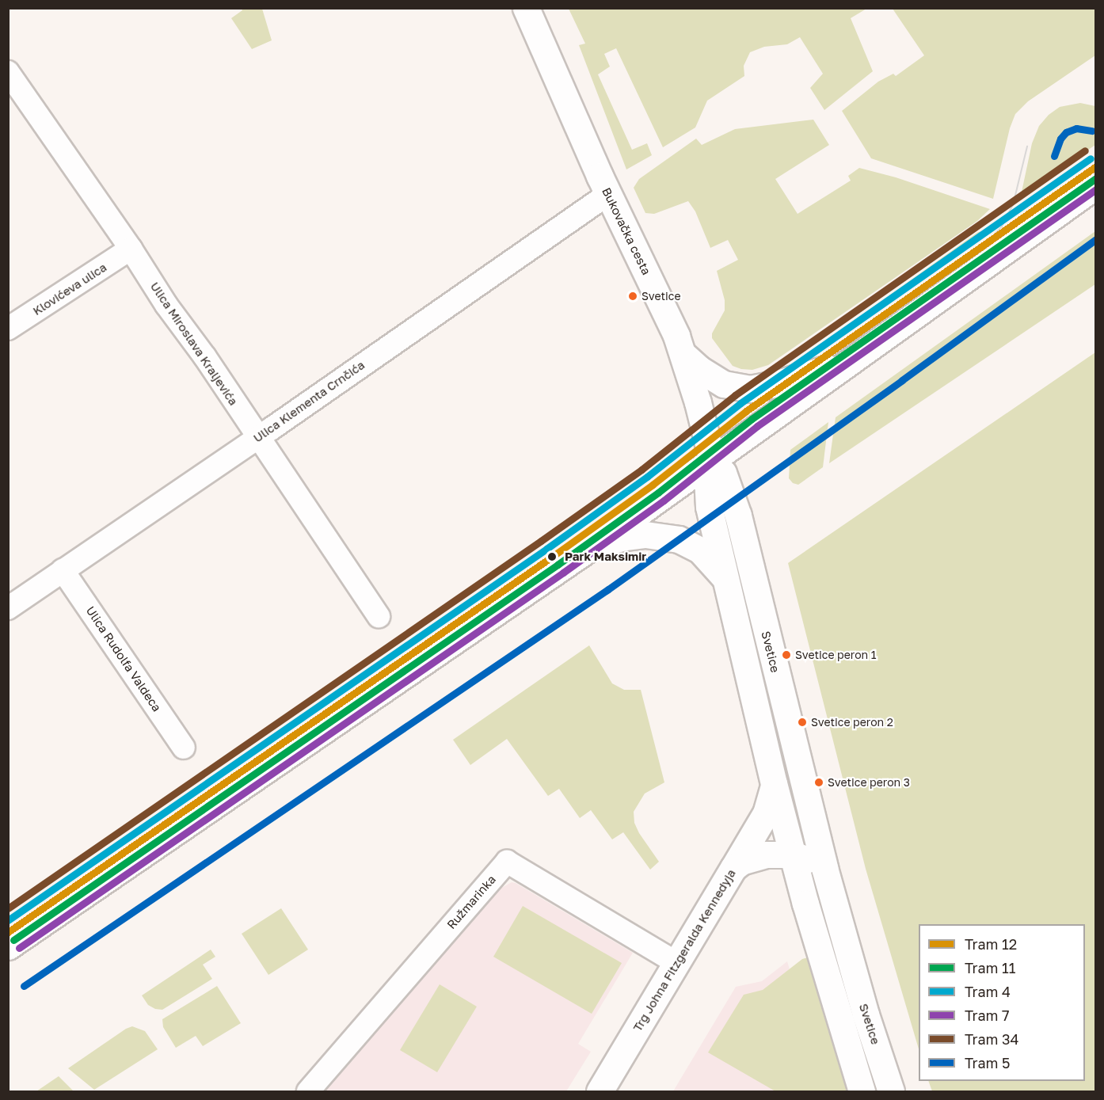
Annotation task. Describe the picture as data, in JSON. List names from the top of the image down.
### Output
{
  "streets": {
    "main road": ["Bukovačka cesta", "Svetice", "Trg Johna Fitzgeralda Kennedyja"],
    "street": [
      "Klovićeva ulica",
      "Ulica Miroslava Kraljevića",
      "Ulica Klementa Crnčića",
      "Ulica Rudolfa Valdeca",
      "Ružmarinka"
    ]
  },
  "crossings": [
    ["Bukovačka cesta", "Ulica Klementa Crnčića"],
    ["Bukovačka cesta", "Svetice"],
    ["Klovićeva ulica", "Ulica Miroslava Kraljevića"],
    ["Ulica Miroslava Kraljevića", "Ulica Klementa Crnčića"],
    ["Ulica Klementa Crnčića", "Ulica Rudolfa Valdeca"],
    ["Svetice", "Trg Johna Fitzgeralda Kennedyja"],
    ["Ružmarinka", "Trg Johna Fitzgeralda Kennedyja"]
  ],
  "places": [
    "Svetice",
    "Park Maksimir",
    "Svetice peron 1",
    "Svetice peron 2",
    "Svetice peron 3"
  ],
  "lines": [
    "tram line 5",
    "tram line 34",
    "tram line 4",
    "tram line 12",
    "tram line 11",
    "tram line 7"
  ],
  "legend": [
    "Tram 12",
    "Tram 11",
    "Tram 4",
    "Tram 7",
    "Tram 34",
    "Tram 5"
  ]
}
